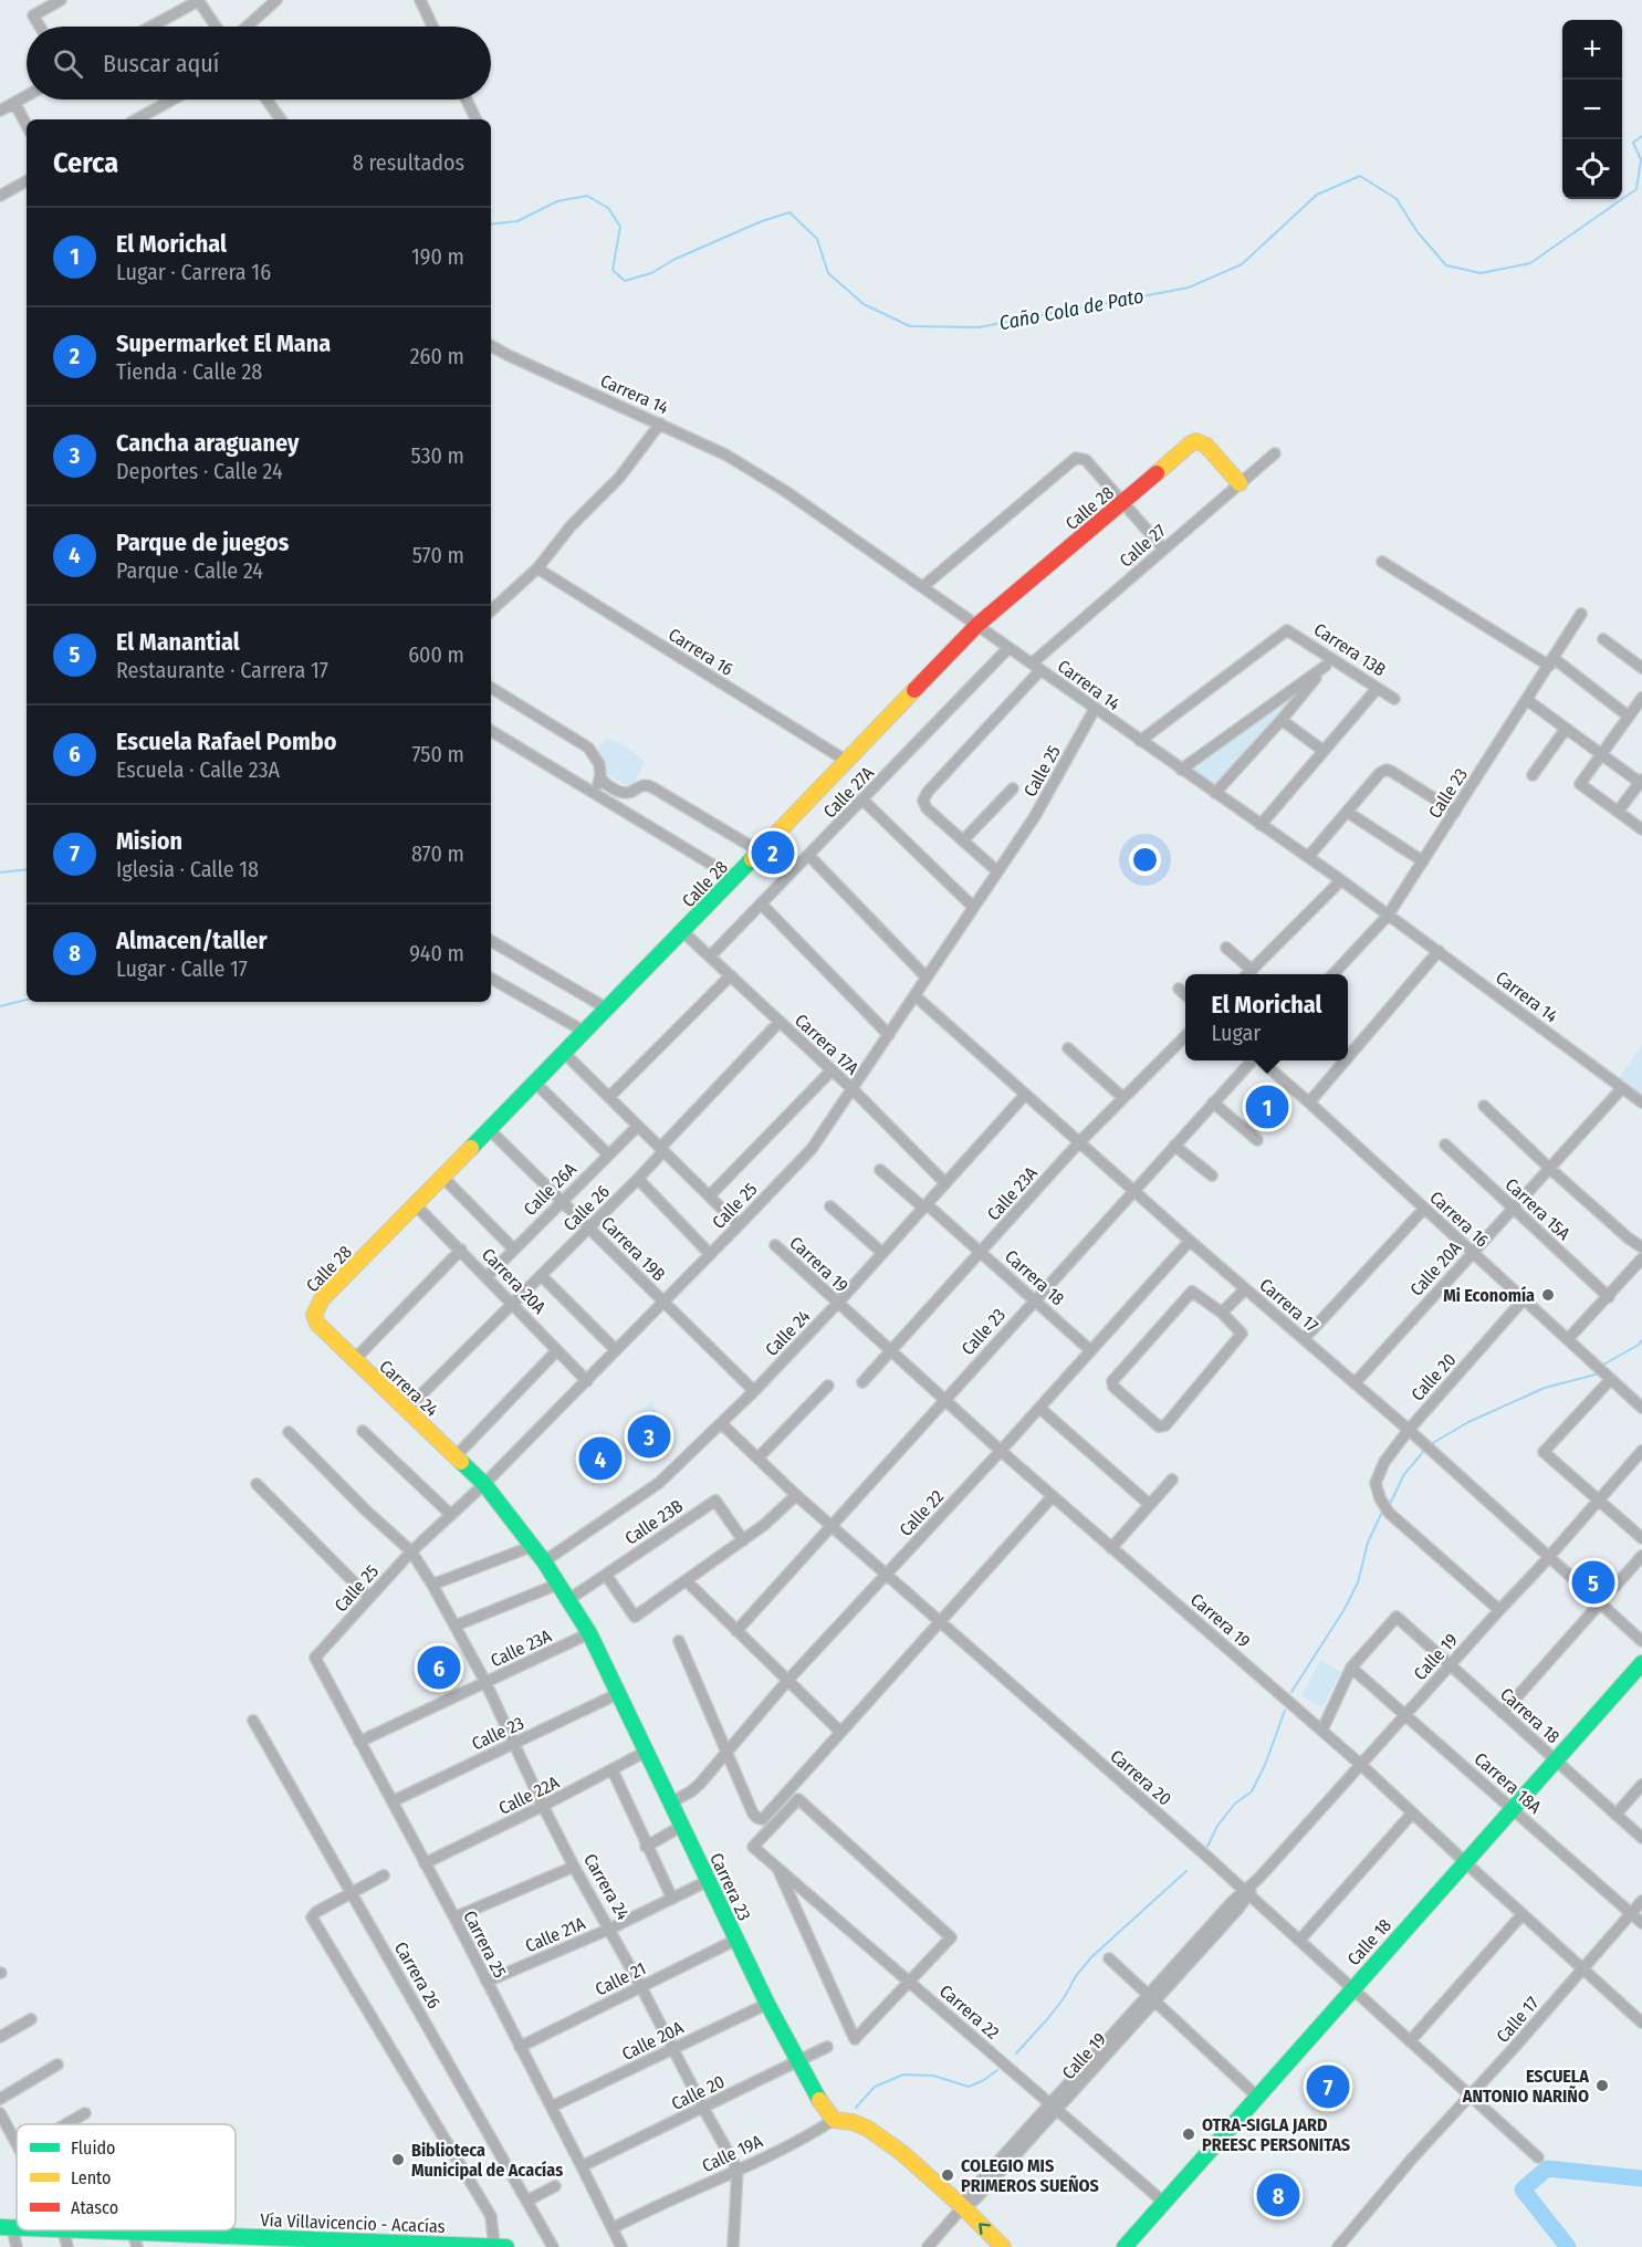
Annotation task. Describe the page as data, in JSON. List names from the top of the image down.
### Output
{
  "streets": {
    "street": [
      "Carrera 14",
      "Calle 28",
      "Calle 27",
      "Carrera 13B",
      "Carrera 16",
      "Calle 25",
      "Calle 27A",
      "Calle 23",
      "Carrera 17A",
      "Calle 26A",
      "Calle 23A",
      "Calle 26",
      "Carrera 15A",
      "Carrera 19B",
      "Carrera 19",
      "Calle 20A",
      "Carrera 18",
      "Carrera 20A",
      "Carrera 17",
      "Calle 24",
      "Calle 20",
      "Carrera 24",
      "Calle 22",
      "Calle 23B",
      "Calle 19",
      "Carrera 20",
      "Carrera 18A",
      "Calle 22A",
      "Carrera 23",
      "Calle 21A",
      "Calle 18",
      "Carrera 25",
      "Carrera 26",
      "Calle 21",
      "Carrera 22",
      "Calle 17",
      "Calle 19A",
      "Vía Villavicencio - Acacías"
    ]
  },
  "crossings": [
    ["Carrera 14", "Calle 28"],
    ["Carrera 14", "Calle 27"],
    ["Carrera 14", "Carrera 13B"],
    ["Carrera 14", "Calle 25"],
    ["Carrera 14", "Calle 27A"],
    ["Carrera 14", "Calle 23"],
    ["Carrera 14", "Calle 20A"],
    ["Calle 28", "Calle 27"],
    ["Calle 28", "Carrera 16"],
    ["Calle 28", "Carrera 17A"],
    ["Calle 28", "Carrera 19B"],
    ["Calle 28", "Carrera 20A"],
    ["Calle 28", "Carrera 24"],
    ["Carrera 16", "Calle 20A"],
    ["Carrera 16", "Calle 20"],
    ["Calle 25", "Carrera 17A"],
    ["Calle 25", "Carrera 19B"],
    ["Calle 25", "Carrera 20A"],
    ["Calle 25", "Carrera 17"],
    ["Calle 25", "Carrera 24"],
    ["Calle 25", "Carrera 23"],
    ["Calle 25", "Carrera 25"],
    ["Calle 27A", "Carrera 17A"],
    ["Calle 23", "Carrera 19"],
    ["Calle 23", "Carrera 18"],
    ["Calle 23", "Carrera 17"],
    ["Calle 23", "Carrera 24"],
    ["Calle 23", "Carrera 20"],
    ["Calle 23", "Carrera 23"],
    ["Calle 23", "Carrera 25"],
    ["Carrera 17A", "Calle 26"],
    ["Carrera 17A", "Calle 24"],
    ["Calle 26A", "Carrera 19B"],
    ["Calle 26A", "Carrera 20A"],
    ["Calle 23A", "Carrera 19"],
    ["Calle 23A", "Carrera 18"],
    ["Calle 23A", "Carrera 17"],
    ["Calle 23A", "Carrera 24"],
    ["Calle 23A", "Carrera 23"],
    ["Calle 23A", "Carrera 25"],
    ["Calle 26", "Carrera 19B"],
    ["Calle 26", "Carrera 20A"],
    ["Calle 26", "Carrera 24"],
    ["Carrera 15A", "Calle 20A"],
    ["Carrera 19B", "Calle 24"],
    ["Carrera 19", "Calle 24"],
    ["Carrera 19", "Calle 22"],
    ["Carrera 19", "Calle 19"],
    ["Carrera 19", "Calle 18"],
    ["Carrera 19", "Calle 17"],
    ["Calle 20A", "Carrera 17"],
    ["Calle 20A", "Carrera 24"],
    ["Calle 20A", "Carrera 23"],
    ["Calle 20A", "Carrera 25"],
    ["Carrera 18", "Calle 24"],
    ["Carrera 18", "Calle 22"],
    ["Carrera 18", "Calle 19"],
    ["Carrera 18", "Carrera 18A"],
    ["Carrera 18", "Calle 18"],
    ["Carrera 17", "Calle 24"],
    ["Carrera 17", "Calle 20"],
    ["Carrera 17", "Calle 22"],
    ["Carrera 17", "Calle 19"],
    ["Calle 24", "Carrera 20"],
    ["Calle 24", "Carrera 23"],
    ["Calle 20", "Carrera 24"],
    ["Calle 20", "Calle 19"],
    ["Calle 20", "Carrera 23"],
    ["Calle 20", "Carrera 25"],
    ["Carrera 24", "Calle 22A"],
    ["Carrera 24", "Carrera 23"],
    ["Carrera 24", "Calle 21A"],
    ["Carrera 24", "Calle 21"],
    ["Carrera 24", "Calle 19A"],
    ["Calle 22", "Carrera 20"],
    ["Calle 22", "Carrera 23"],
    ["Calle 23B", "Carrera 23"],
    ["Calle 19", "Carrera 20"],
    ["Calle 19", "Carrera 18A"],
    ["Calle 19", "Carrera 22"],
    ["Carrera 20", "Calle 18"],
    ["Carrera 20", "Calle 17"],
    ["Carrera 18A", "Calle 18"],
    ["Carrera 18A", "Calle 17"],
    ["Calle 22A", "Carrera 23"],
    ["Calle 22A", "Carrera 25"],
    ["Carrera 23", "Calle 21A"],
    ["Carrera 23", "Calle 21"],
    ["Carrera 23", "Calle 19A"],
    ["Calle 21A", "Carrera 25"],
    ["Calle 18", "Carrera 22"],
    ["Carrera 25", "Calle 21"],
    ["Carrera 25", "Calle 19A"]
  ],
  "water": ["Caño Cola de Pato"],
  "places": [
    "Mi Economía",
    "ESCUELA ANTONIO NARIÑO",
    "OTRA-SIGLA JARD PREESC PERSONITAS",
    "Biblioteca Municipal de Acacías",
    "COLEGIO MIS PRIMEROS SUEÑOS"
  ],
  "legend": ["Fluido", "Lento", "Atasco"],
  "page": {
    "map_buttons": ["+", "−"],
    "search": "Buscar aquí",
    "heading": ["Cerca", "8 resultados"],
    "list": [
      {
        "mark": "1",
        "name": "El Morichal",
        "note": "Lugar · Carrera 16",
        "value": "190 m"
      },
      {
        "mark": "2",
        "name": "Supermarket El Mana",
        "note": "Tienda · Calle 28",
        "value": "260 m"
      },
      {
        "mark": "3",
        "name": "Cancha araguaney",
        "note": "Deportes · Calle 24",
        "value": "530 m"
      },
      {
        "mark": "4",
        "name": "Parque de juegos",
        "note": "Parque · Calle 24",
        "value": "570 m"
      },
      {
        "mark": "5",
        "name": "El Manantial",
        "note": "Restaurante · Carrera 17",
        "value": "600 m"
      },
      {
        "mark": "6",
        "name": "Escuela Rafael Pombo",
        "note": "Escuela · Calle 23A",
        "value": "750 m"
      },
      {
        "mark": "7",
        "name": "Mision",
        "note": "Iglesia · Calle 18",
        "value": "870 m"
      },
      {
        "mark": "8",
        "name": "Almacen/taller",
        "note": "Lugar · Calle 17",
        "value": "940 m"
      }
    ],
    "pins": [
      "2",
      "1",
      "3",
      "4",
      "5",
      "6",
      "7",
      "8"
    ],
    "popup": ["El Morichal", "Lugar"]
  }
}
